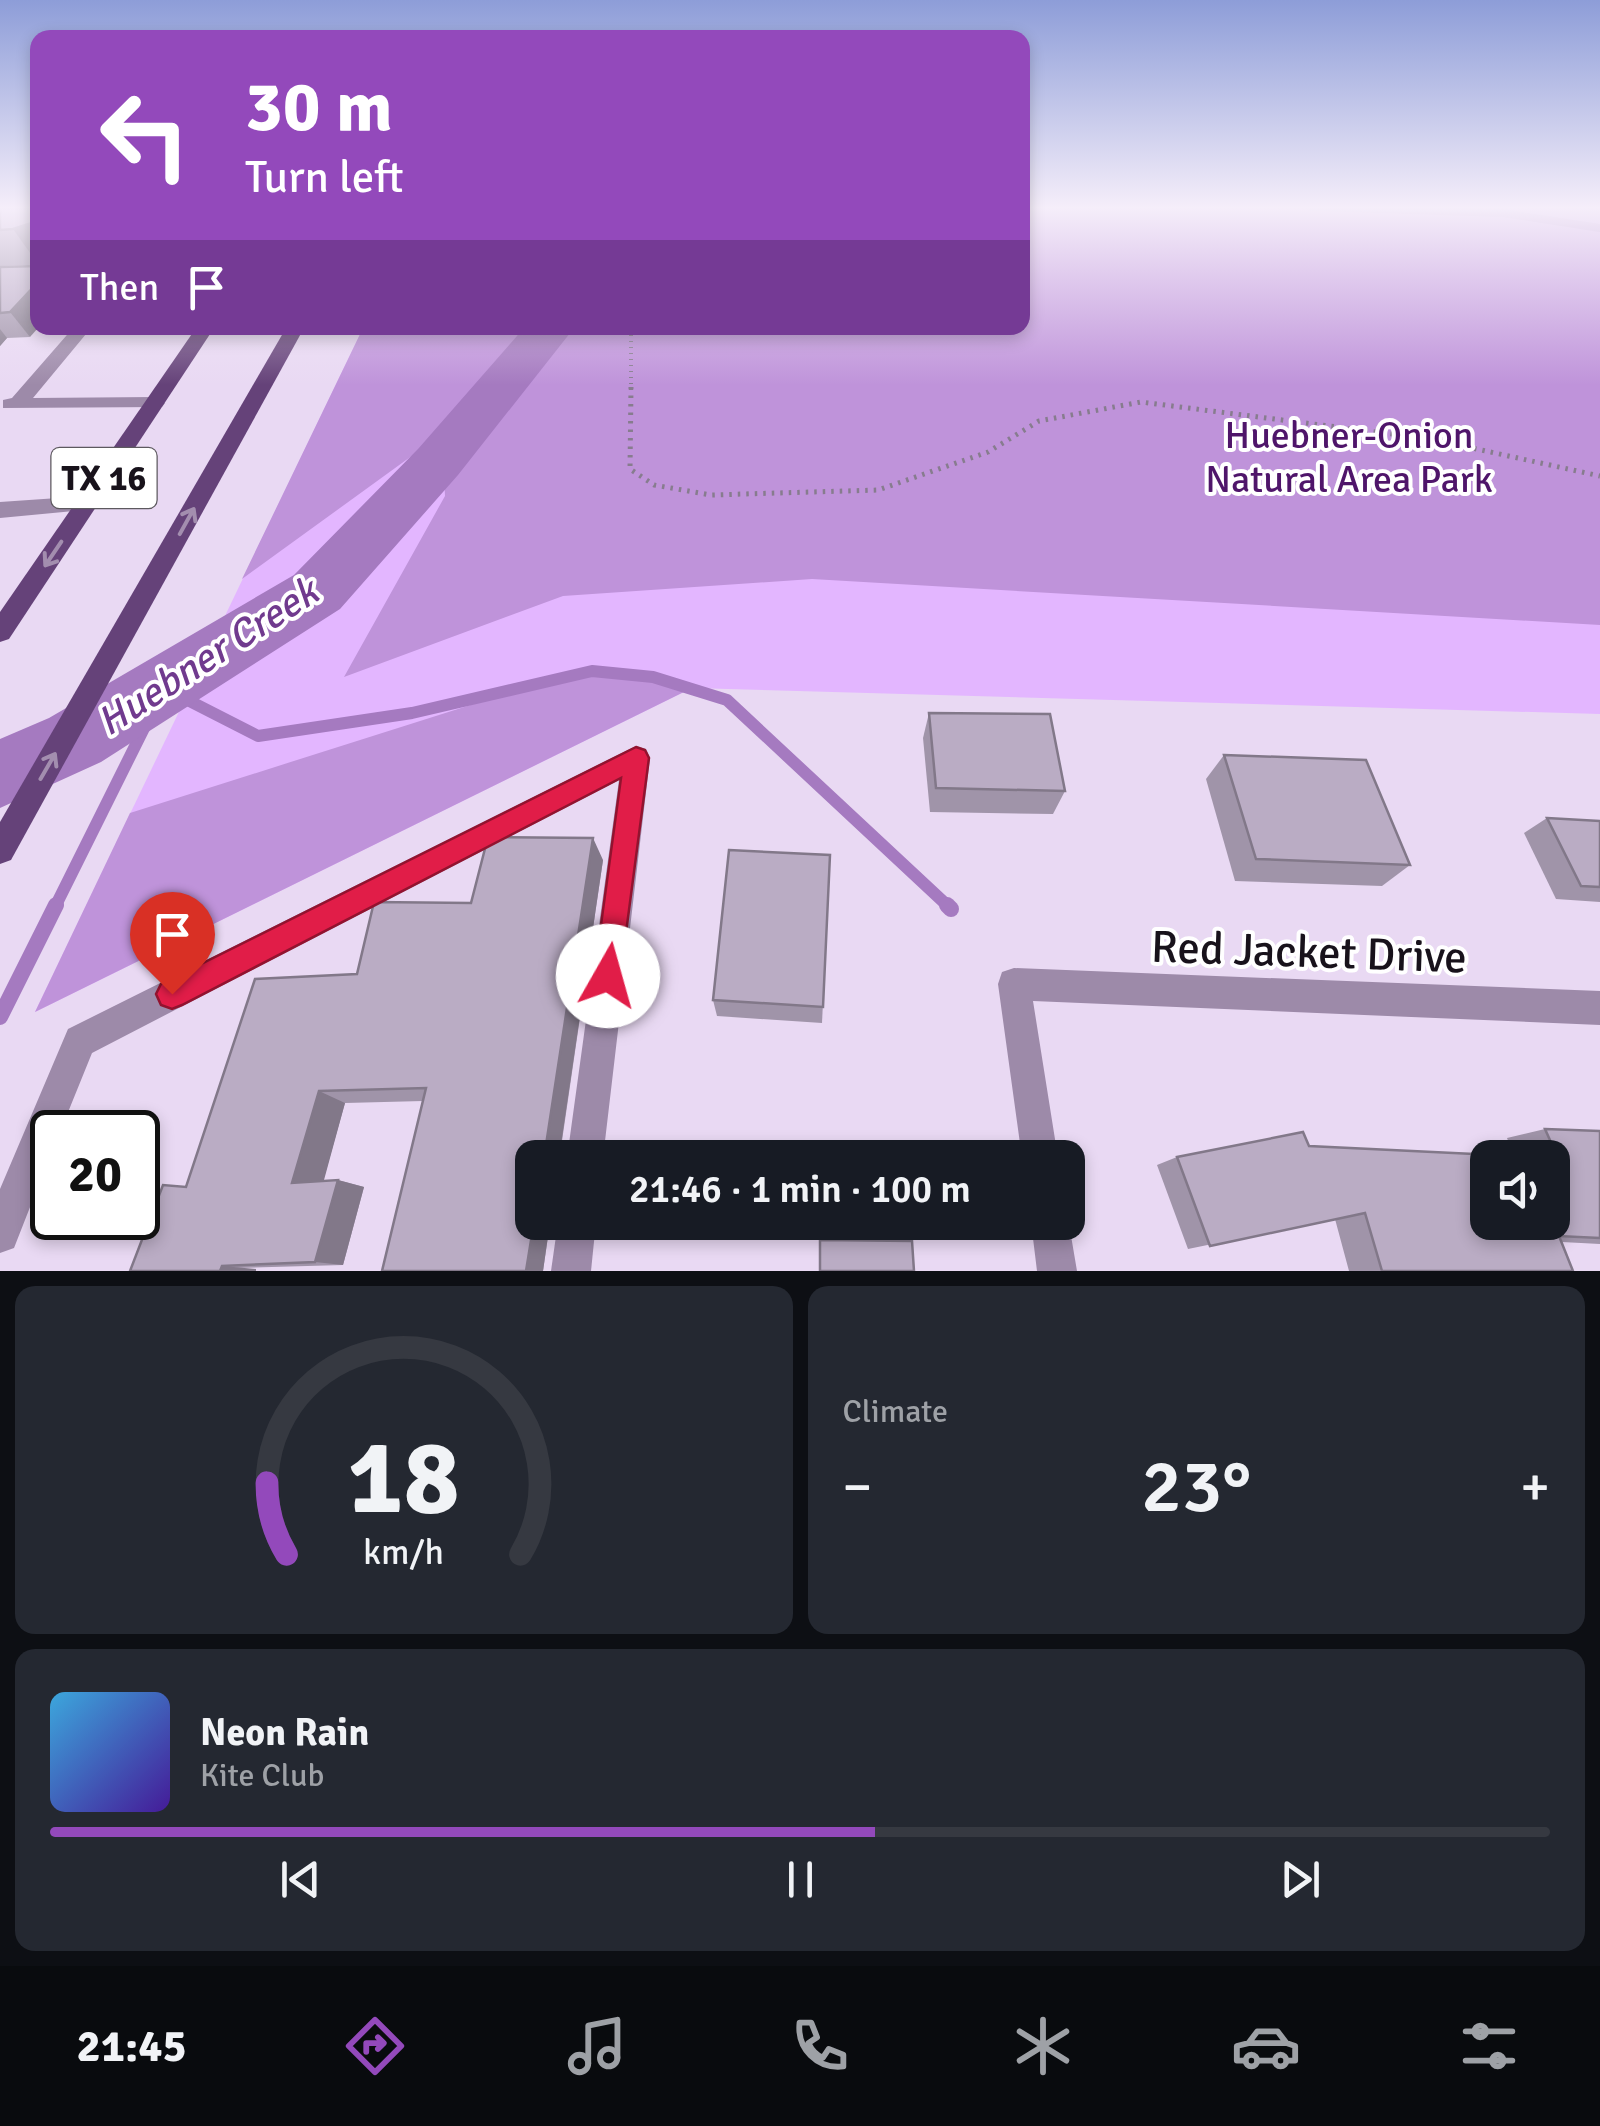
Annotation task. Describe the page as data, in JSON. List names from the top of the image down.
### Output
{
  "streets": {
    "main road": ["TX 16"],
    "street": ["Red Jacket Drive"]
  },
  "water": ["Huebner Creek"],
  "parks": ["Huebner-Onion Natural Area Park"],
  "page": {
    "turn": ["30 m", "Turn left"],
    "then": "Then",
    "limit": "20",
    "trip": "21:46 · 1 min · 100 m",
    "tile": "Climate",
    "heat": ["−", "23°", "+"],
    "song": ["Neon Rain", "Kite Club"],
    "tabs": "21:45",
    "gauge": ["18", "km/h"]
  }
}
